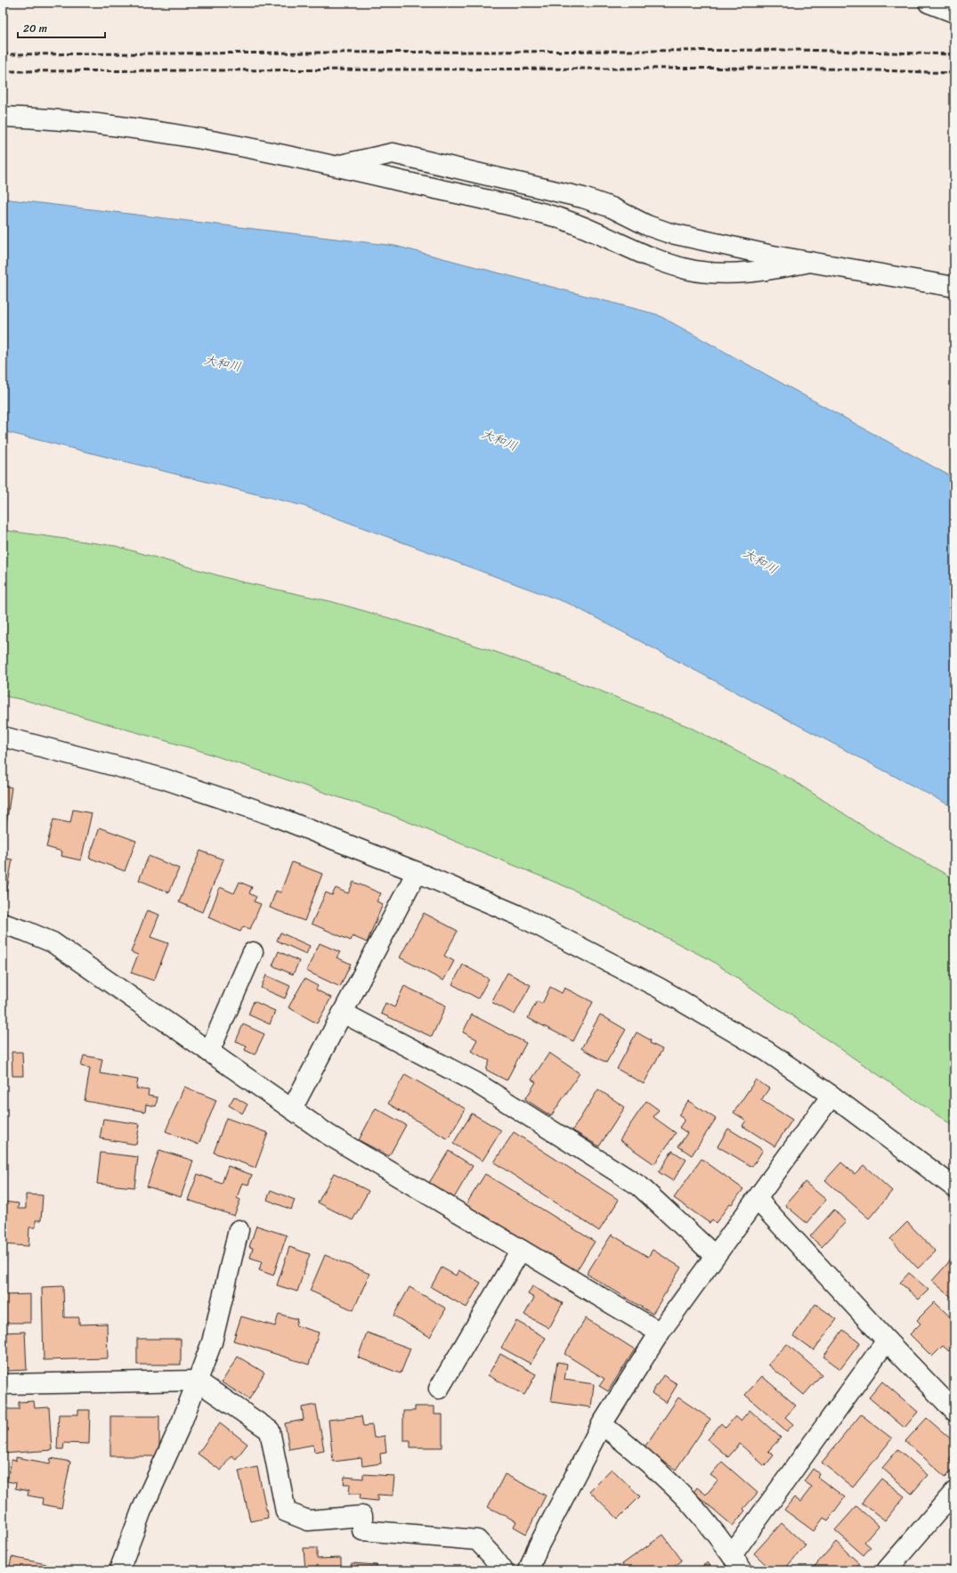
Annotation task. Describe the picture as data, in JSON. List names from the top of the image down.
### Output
{
  "water": ["大和川"],
  "scale_bar": "20 m"
}
